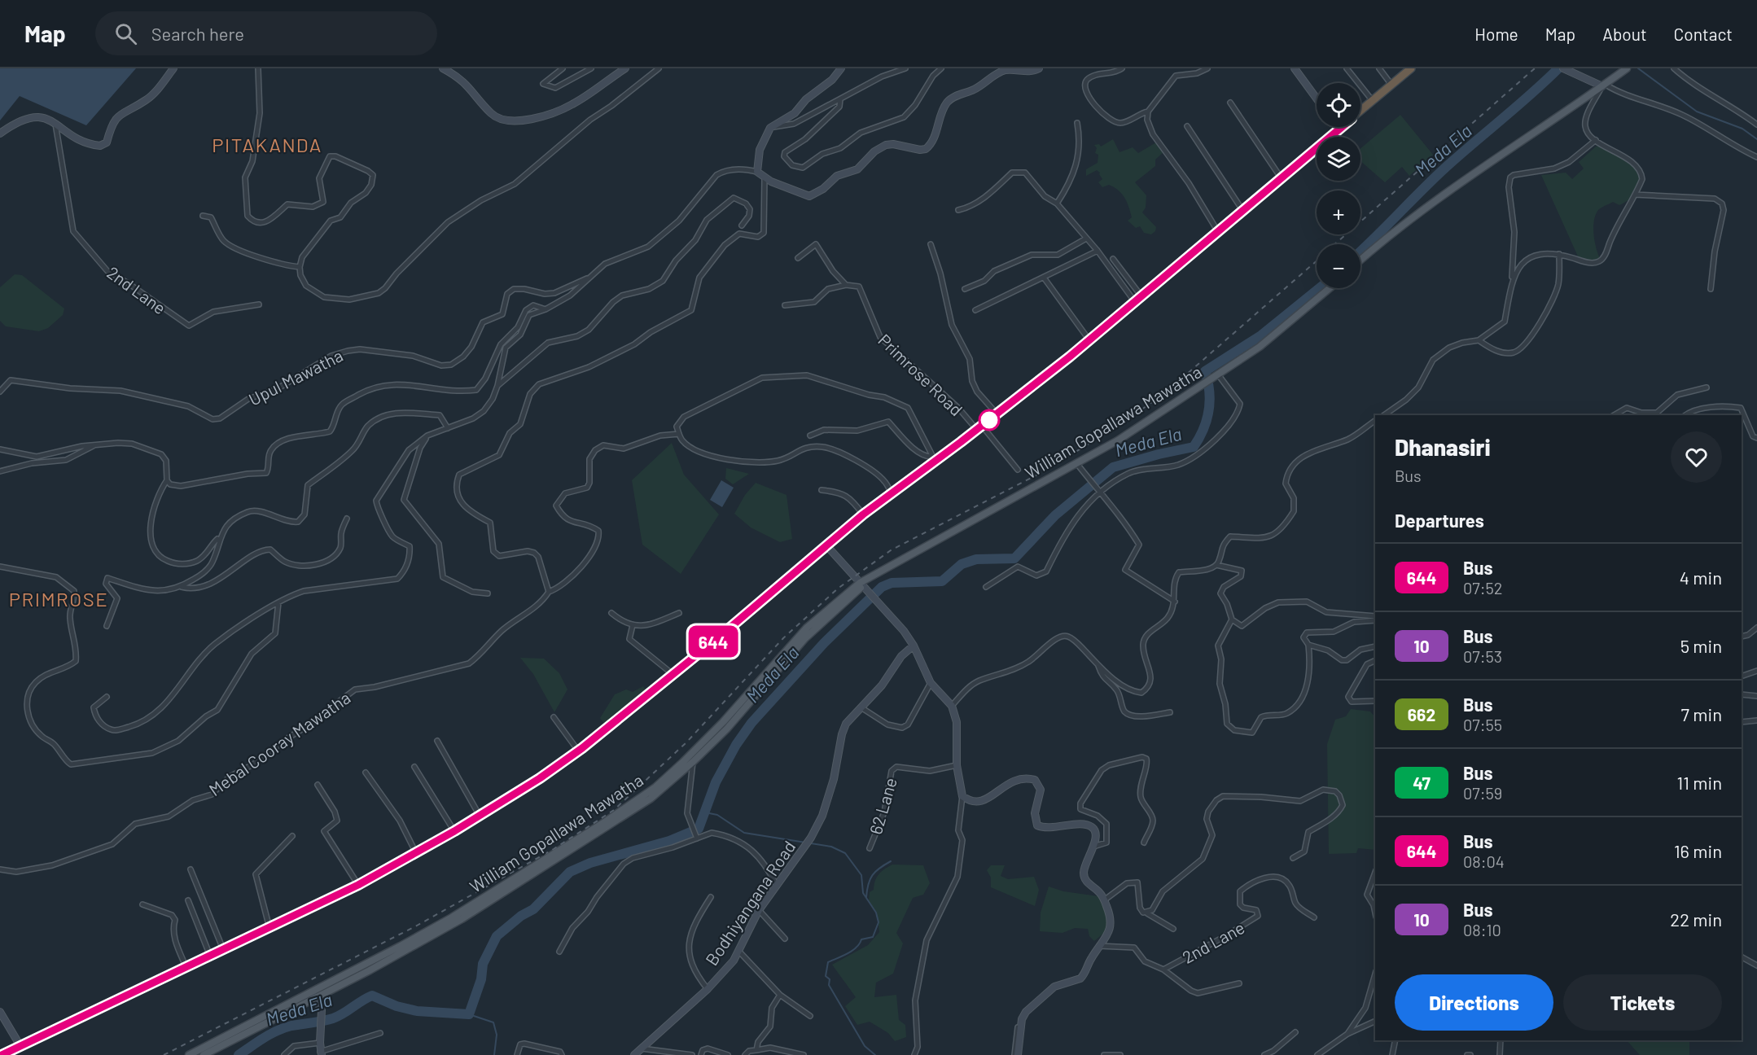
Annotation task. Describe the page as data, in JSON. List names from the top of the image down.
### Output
{
  "streets": {
    "main road": ["William Gopallawa Mawatha"],
    "street": [
      "2nd Lane",
      "Primrose Road",
      "Upul Mawatha",
      "Mebal Cooray Mawatha",
      "62 Lane",
      "Bodhiyangana Road"
    ]
  },
  "districts": ["PITAKANDA", "PRIMROSE"],
  "water": ["Meda Ela"],
  "lines": ["bus line 644"],
  "page": {
    "header": "Map",
    "search": "Search here",
    "nav": [
      "Home",
      "Map",
      "About",
      "Contact"
    ],
    "on_map": "644",
    "map_buttons": ["+", "−"],
    "heading": [
      ["Dhanasiri", "Bus"],
      "Departures"
    ],
    "list": [
      {
        "mark": "644",
        "name": "Bus",
        "note": "07:52",
        "value": "4 min"
      },
      {
        "mark": "10",
        "name": "Bus",
        "note": "07:53",
        "value": "5 min"
      },
      {
        "mark": "662",
        "name": "Bus",
        "note": "07:55",
        "value": "7 min"
      },
      {
        "mark": "47",
        "name": "Bus",
        "note": "07:59",
        "value": "11 min"
      },
      {
        "mark": "644",
        "name": "Bus",
        "note": "08:04",
        "value": "16 min"
      },
      {
        "mark": "10",
        "name": "Bus",
        "note": "08:10",
        "value": "22 min"
      }
    ],
    "buttons": ["Directions", "Tickets"]
  }
}
